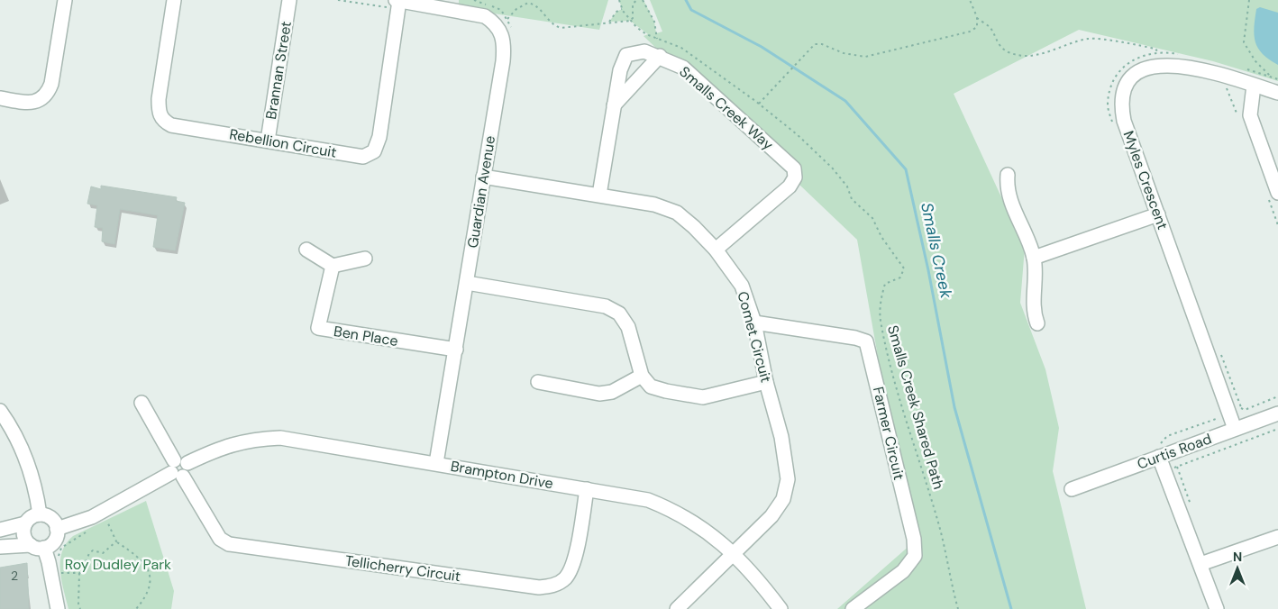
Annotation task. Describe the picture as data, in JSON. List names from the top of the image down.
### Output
{
  "streets": {
    "street": [
      "Brannan Street",
      "Smalls Creek Way",
      "Rebellion Circuit",
      "Myles Crescent",
      "Guardian Avenue",
      "Ben Place",
      "Comet Circuit",
      "Farmer Circuit",
      "Curtis Road",
      "Brampton Drive",
      "Tellicherry Circuit"
    ],
    "path": ["Smalls Creek Shared Path"]
  },
  "crossings": [
    ["Brannan Street", "Rebellion Circuit"],
    ["Smalls Creek Way", "Comet Circuit"],
    ["Myles Crescent", "Curtis Road"],
    ["Guardian Avenue", "Ben Place"],
    ["Guardian Avenue", "Comet Circuit"],
    ["Guardian Avenue", "Brampton Drive"],
    ["Comet Circuit", "Farmer Circuit"],
    ["Comet Circuit", "Brampton Drive"],
    ["Brampton Drive", "Tellicherry Circuit"]
  ],
  "water": ["Smalls Creek"],
  "parks": ["Roy Dudley Park"],
  "house_numbers": ["2"],
  "north": "top"
}
